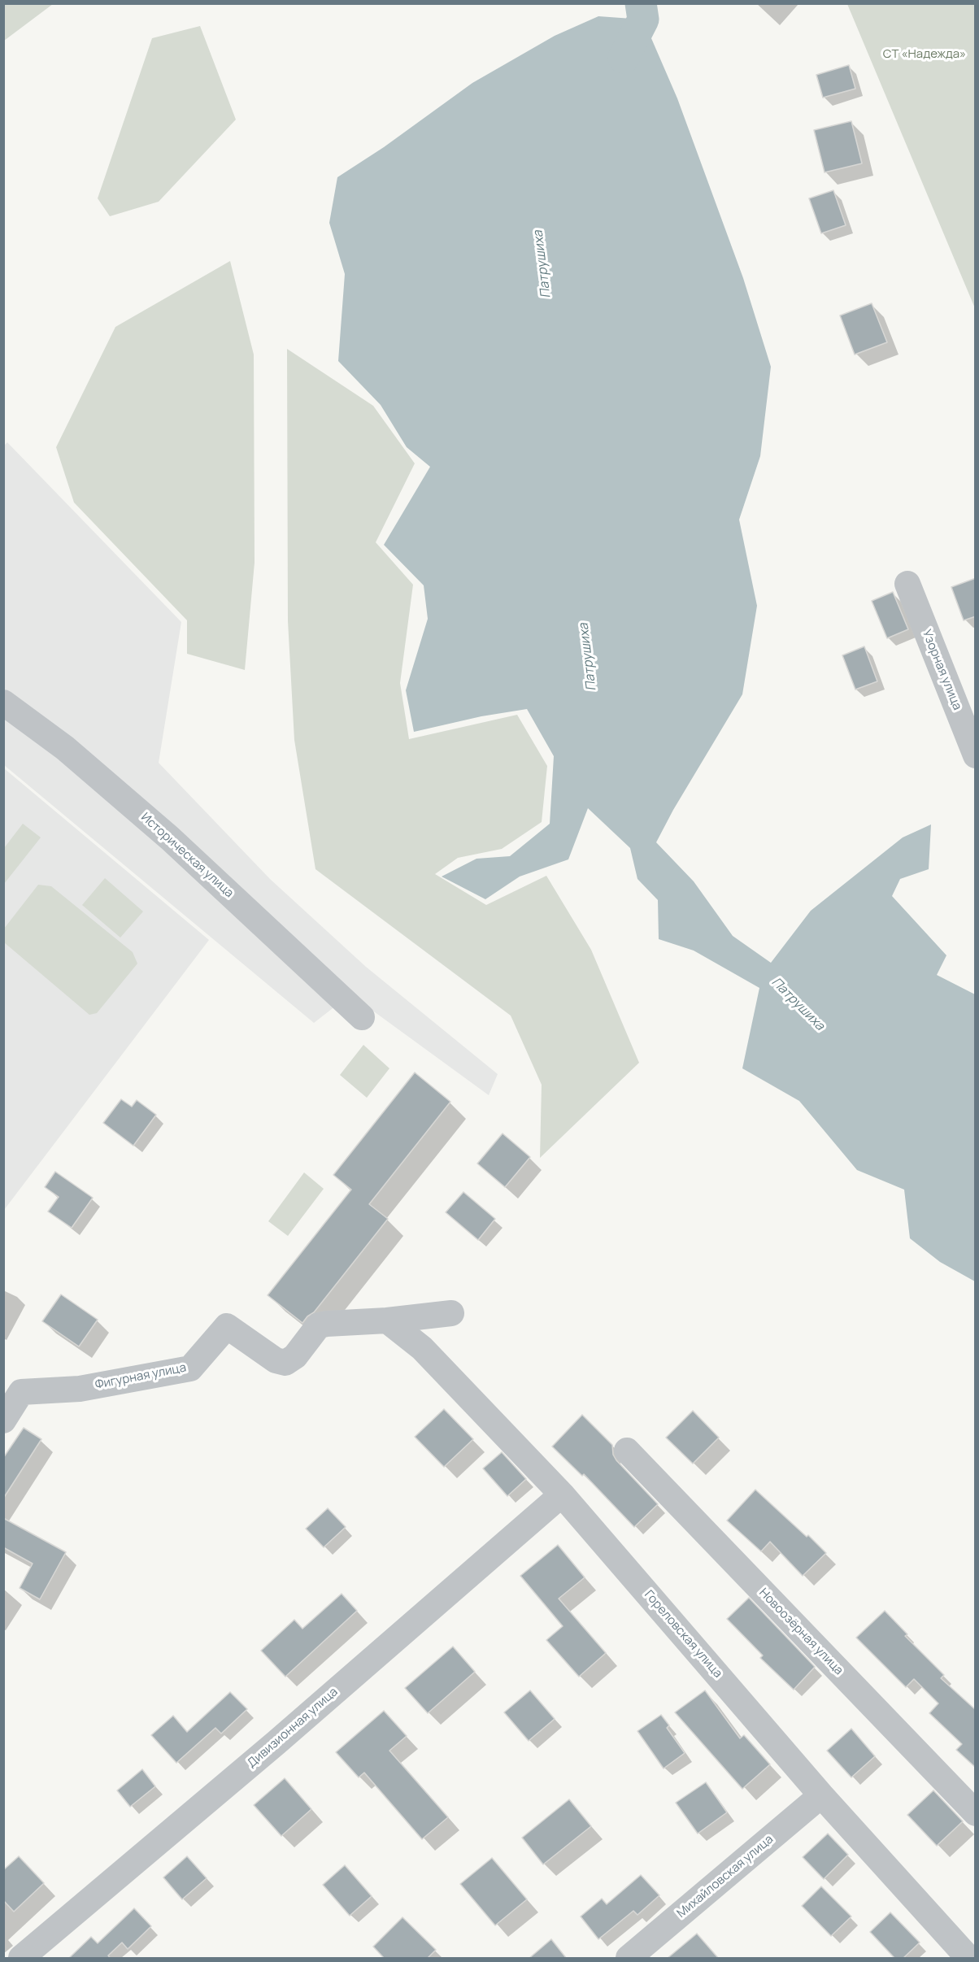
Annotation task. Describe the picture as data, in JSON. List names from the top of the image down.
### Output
{
  "streets": {
    "street": [
      "Узорная улица",
      "Историческая улица",
      "Фигурная улица",
      "Новоозёрная улица",
      "Гореловская улица",
      "Дивизионная улица",
      "Михайловская улица"
    ]
  },
  "crossings": [
    ["Фигурная улица", "Гореловская улица"],
    ["Гореловская улица", "Дивизионная улица"],
    ["Гореловская улица", "Михайловская улица"]
  ],
  "water": ["Патрушиха"],
  "parks": ["СТ «Надежда»"]
}
